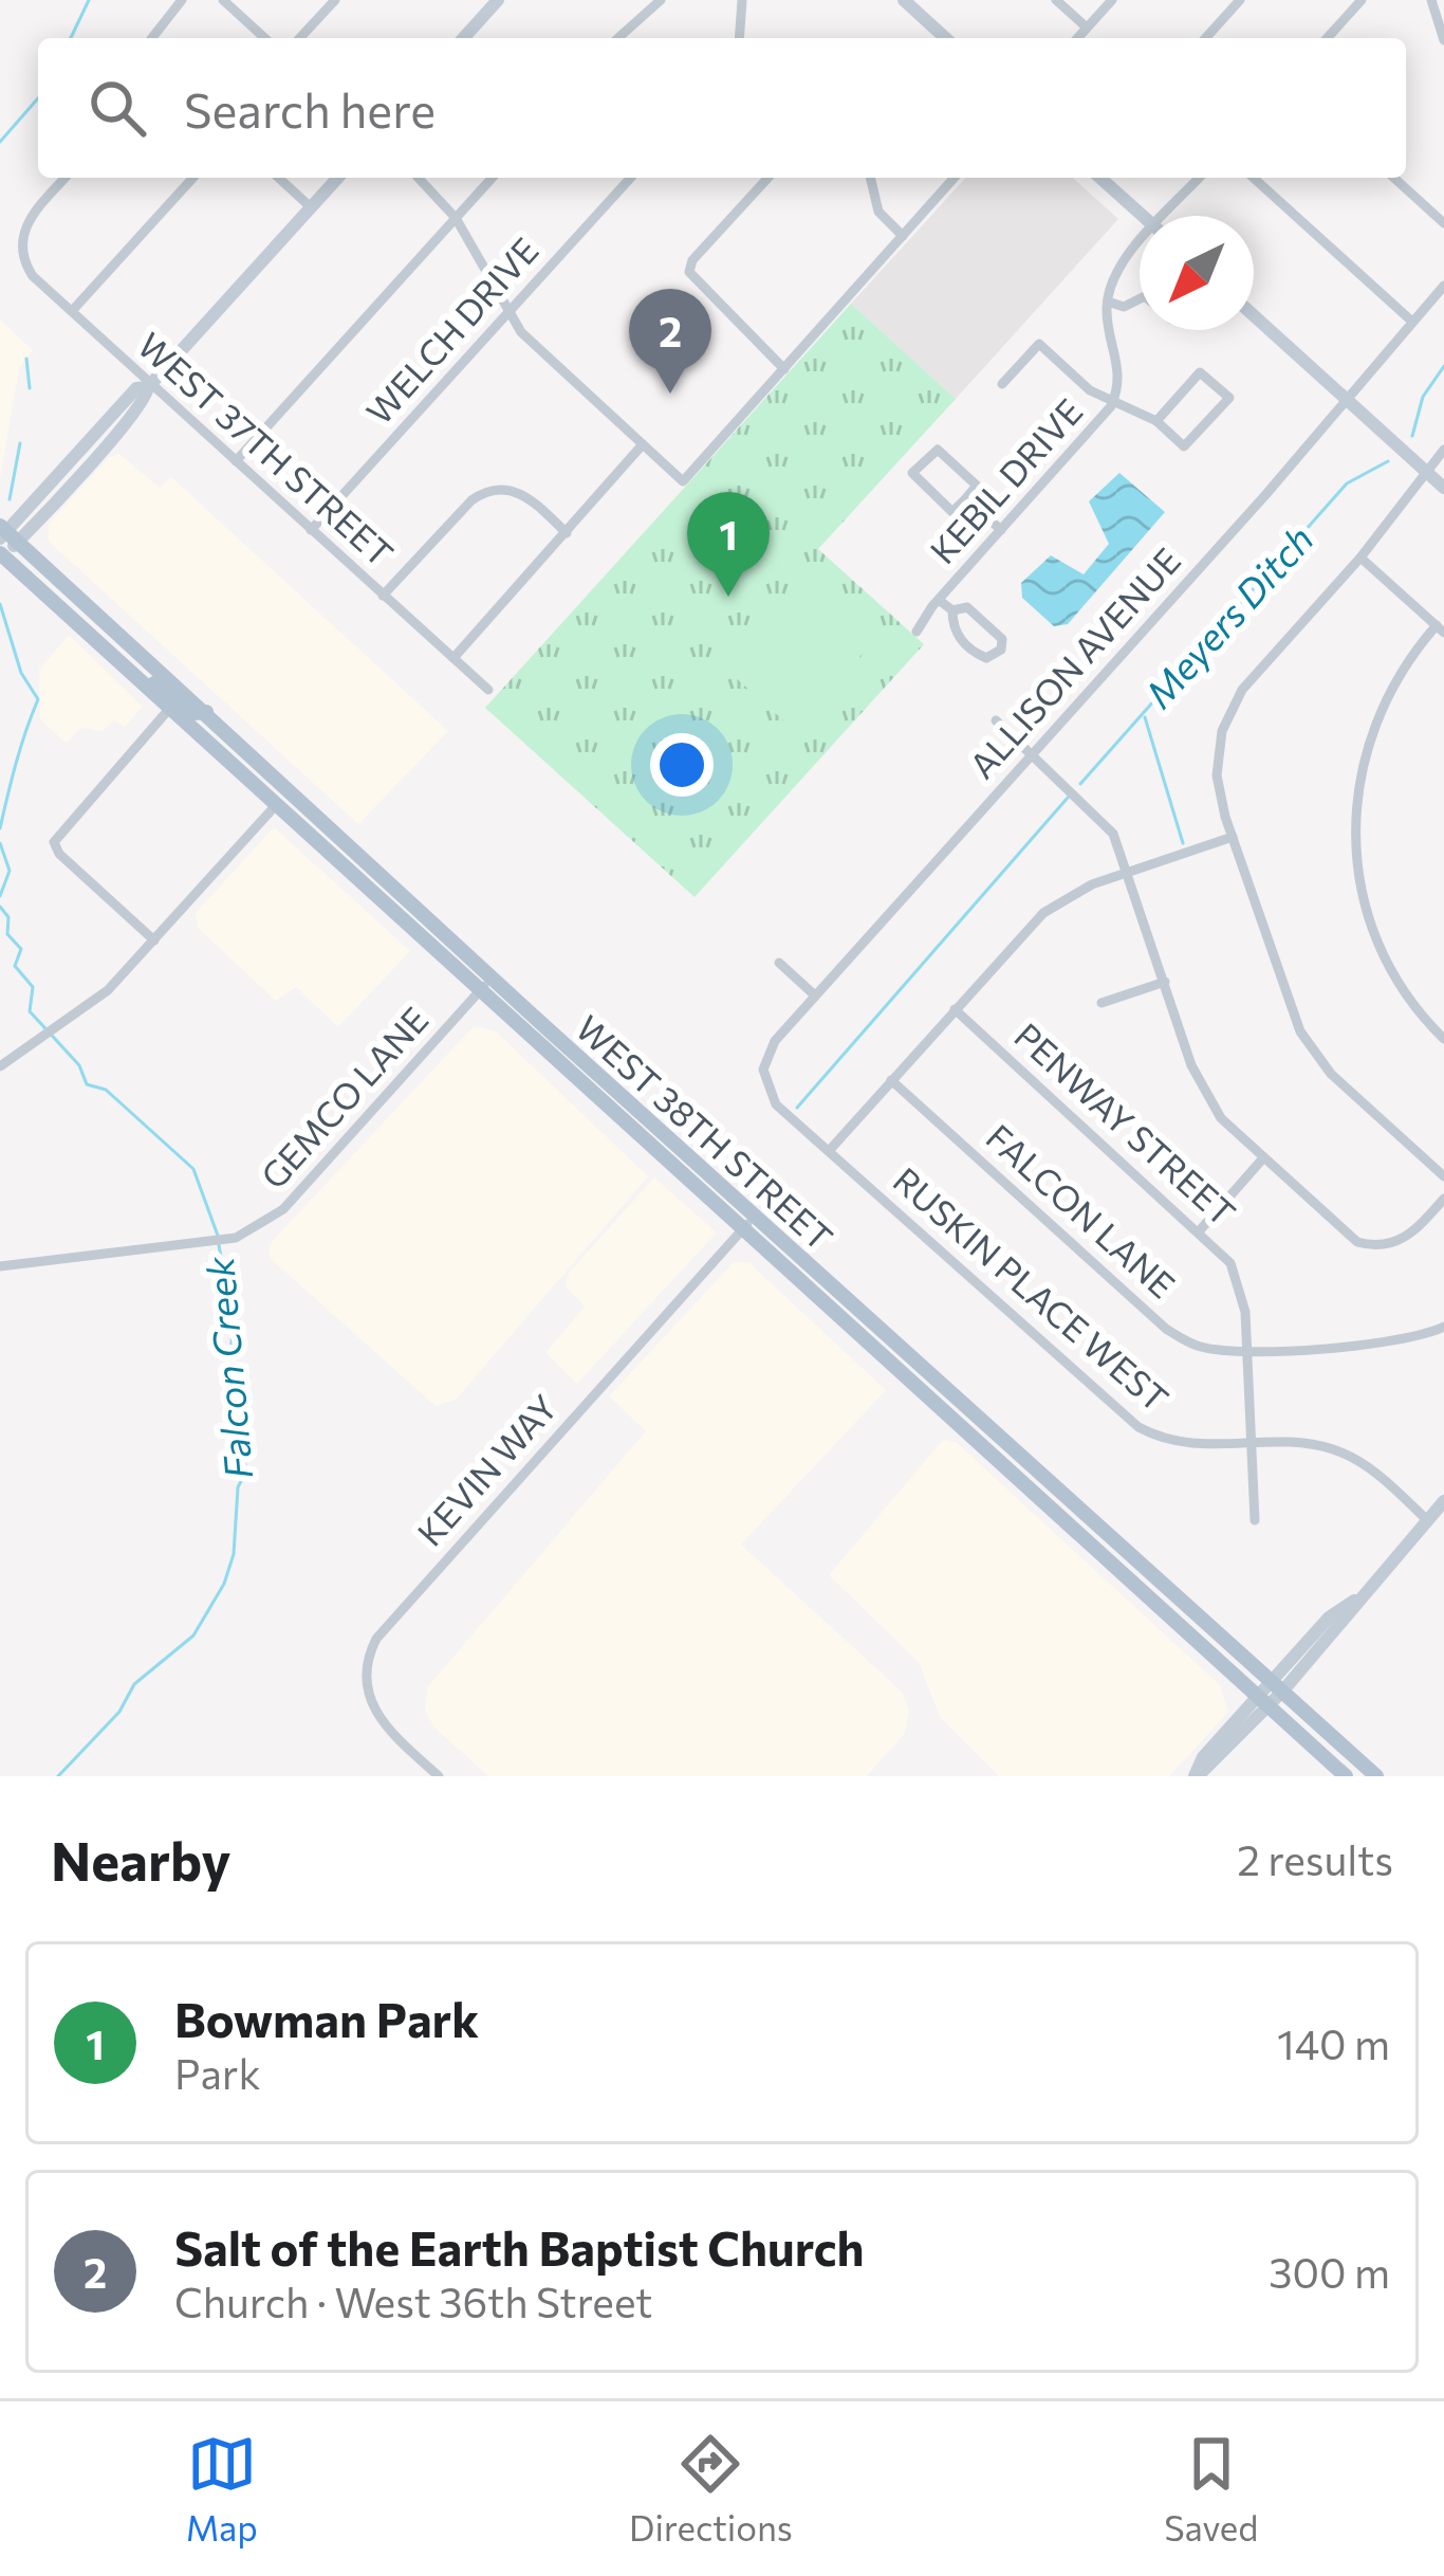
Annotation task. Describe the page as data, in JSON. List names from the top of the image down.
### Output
{
  "streets": {
    "main road": ["WEST 38TH STREET"],
    "street": [
      "WELCH DRIVE",
      "WEST 37TH STREET",
      "KEBIL DRIVE",
      "ALLISON AVENUE",
      "GEMCO LANE",
      "PENWAY STREET",
      "FALCON LANE",
      "RUSKIN PLACE WEST",
      "KEVIN WAY"
    ]
  },
  "crossings": [
    ["WELCH DRIVE", "WEST 37TH STREET"],
    ["ALLISON AVENUE", "RUSKIN PLACE WEST"],
    ["GEMCO LANE", "WEST 38TH STREET"],
    ["PENWAY STREET", "FALCON LANE"],
    ["PENWAY STREET", "RUSKIN PLACE WEST"],
    ["WEST 38TH STREET", "KEVIN WAY"]
  ],
  "water": ["Meyers Ditch", "Falcon Creek"],
  "north": "bottom left",
  "page": {
    "search": "Search here",
    "pins": ["2", "1"],
    "heading": ["Nearby", "2 results"],
    "list": [
      {
        "mark": "1",
        "name": "Bowman Park",
        "note": "Park",
        "value": "140 m"
      },
      {
        "mark": "2",
        "name": "Salt of the Earth Baptist Church",
        "note": "Church · West 36th Street",
        "value": "300 m"
      }
    ],
    "nav": ["Map", "Directions", "Saved"]
  }
}
